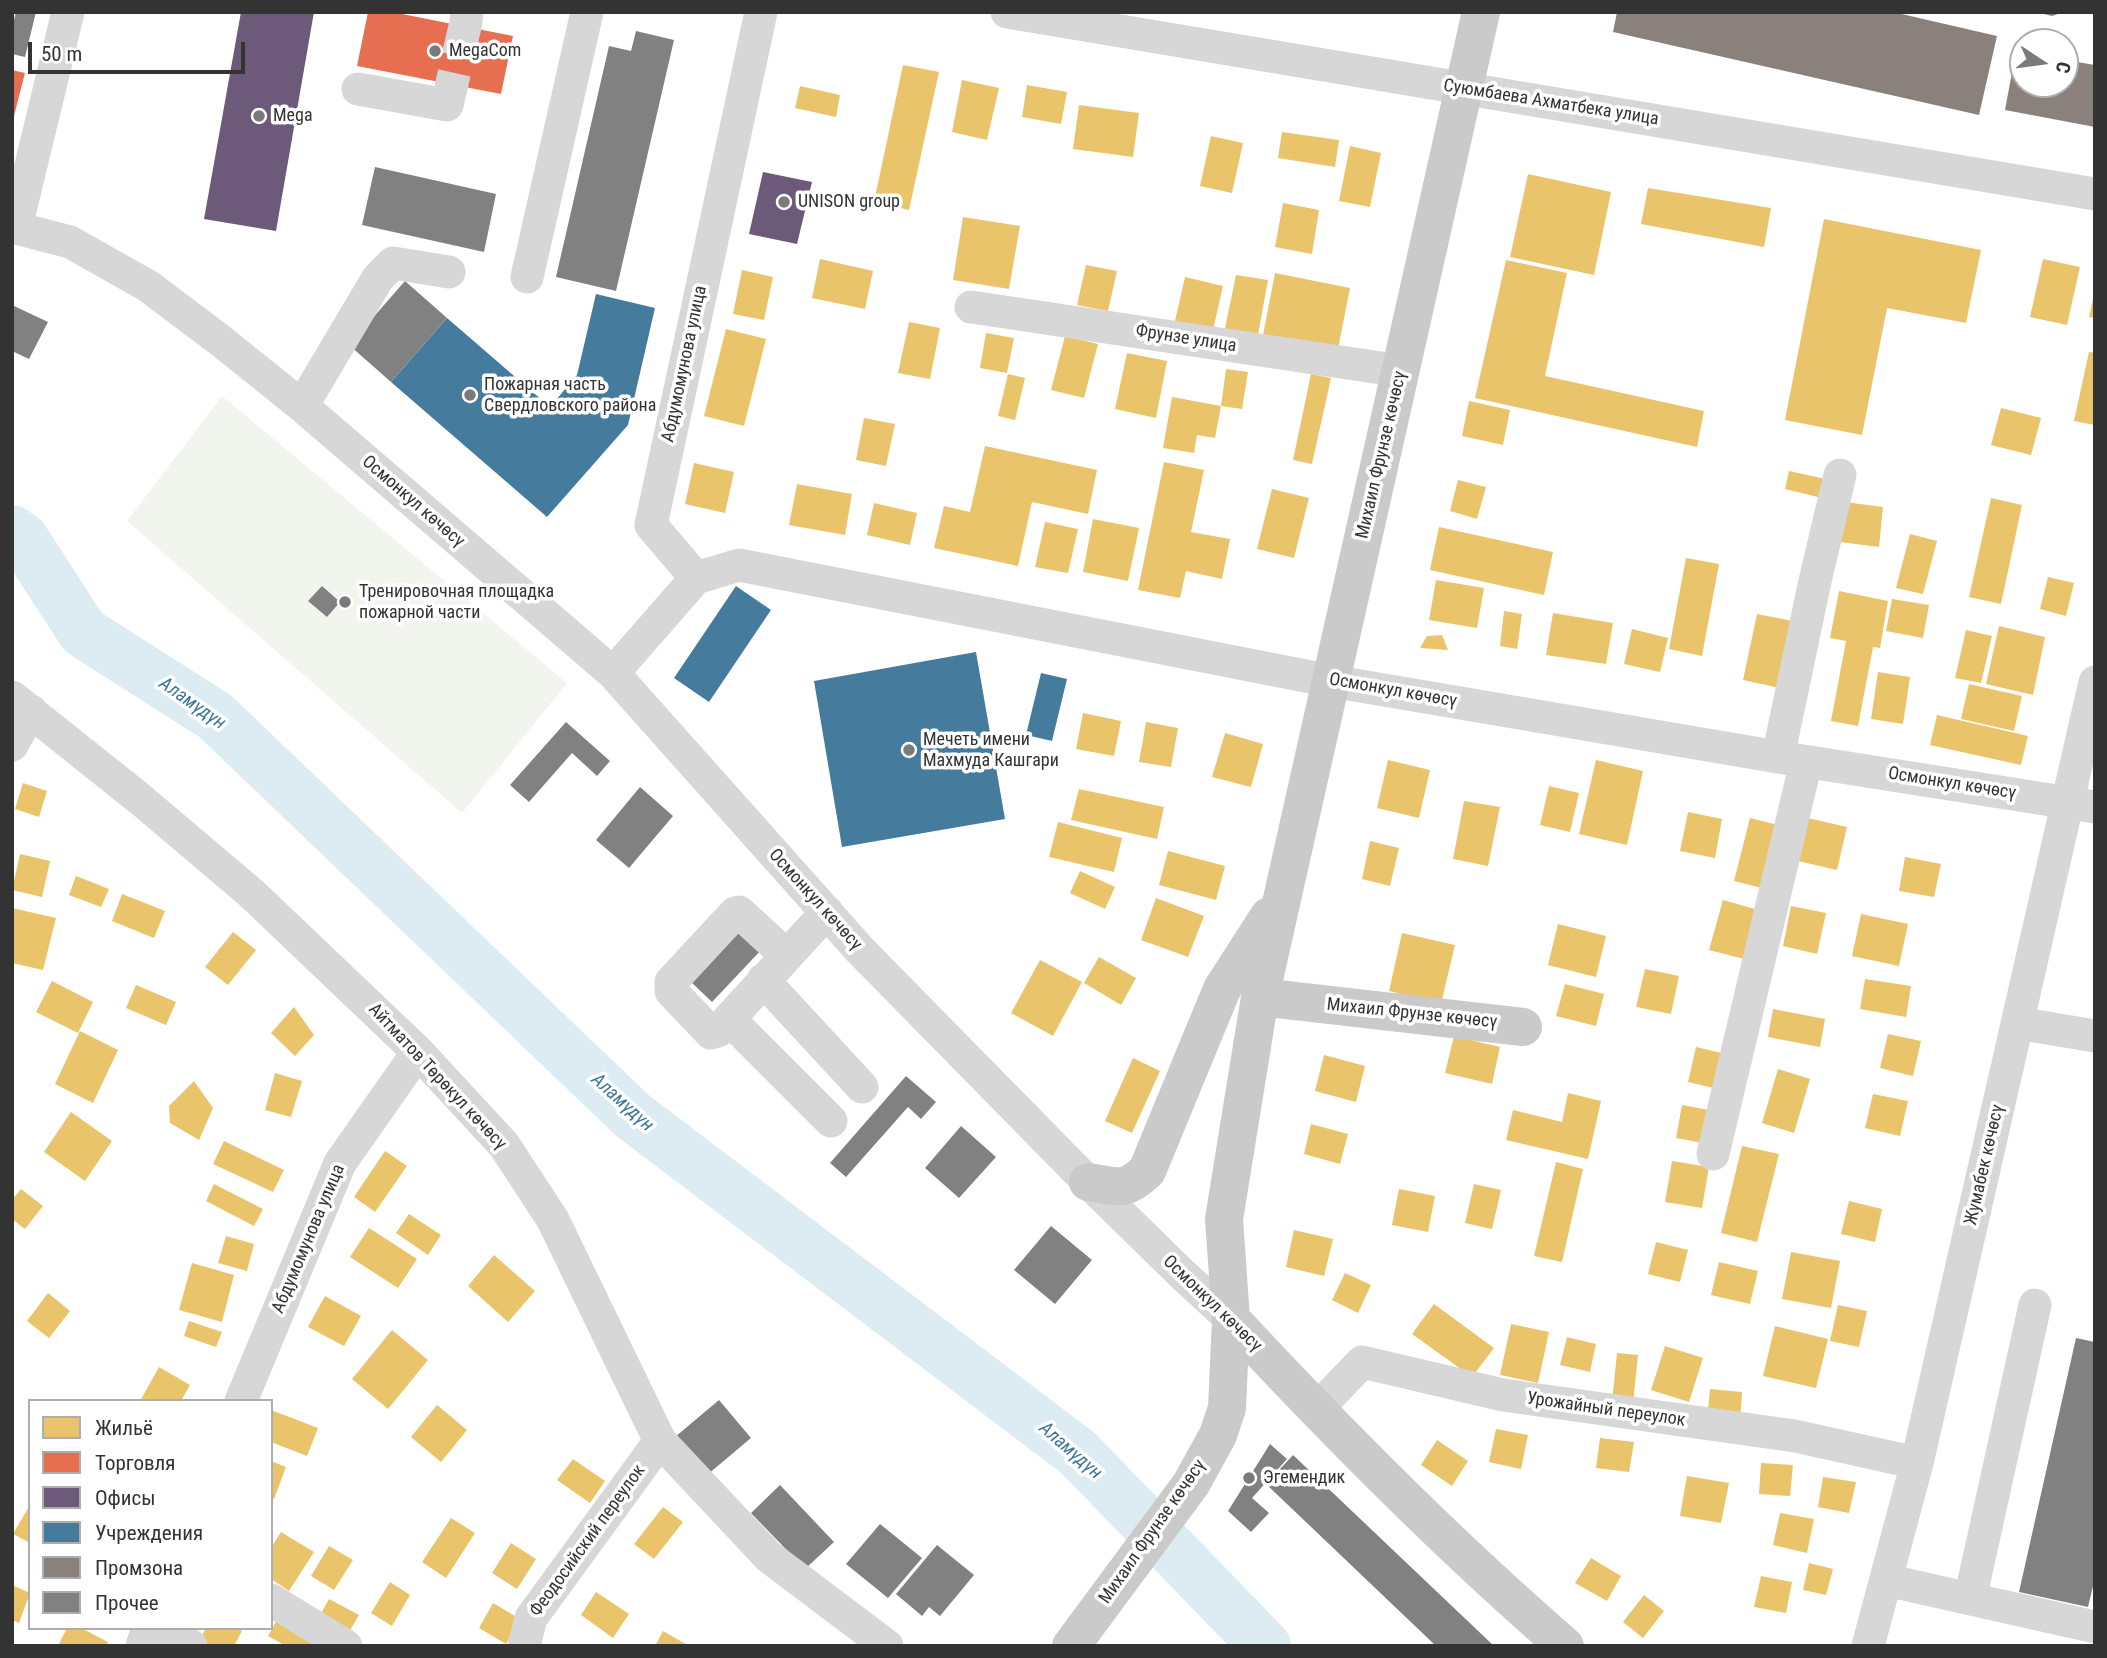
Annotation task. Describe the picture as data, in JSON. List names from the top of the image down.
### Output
{
  "streets": {
    "main road": ["Михаил Фрунзе көчөсү", "Осмонкул көчөсү"],
    "street": [
      "Суюмбаева Ахматбека улица",
      "Фрунзе улица",
      "Абдумомунова улица",
      "Айтматов Төрөкул көчөсү",
      "Жумабек көчөсү",
      "Урожайный переулок",
      "Феодосийский переулок"
    ]
  },
  "crossings": [
    ["Суюмбаева Ахматбека улица", "Михаил Фрунзе көчөсү"],
    ["Фрунзе улица", "Михаил Фрунзе көчөсү"],
    ["Абдумомунова улица", "Осмонкул көчөсү"],
    ["Абдумомунова улица", "Айтматов Төрөкул көчөсү"],
    ["Михаил Фрунзе көчөсү", "Осмонкул көчөсү"],
    ["Осмонкул көчөсү", "Жумабек көчөсү"],
    ["Осмонкул көчөсү", "Урожайный переулок"],
    ["Айтматов Төрөкул көчөсү", "Феодосийский переулок"],
    ["Жумабек көчөсү", "Урожайный переулок"]
  ],
  "water": ["Аламүдүн"],
  "places": [
    "MegaCom",
    "Mega",
    "UNISON group",
    "Пожарная часть Свердловского района",
    "Тренировочная площадка пожарной части",
    "Мечеть имени Махмуда Кашгари",
    "Эгемендик"
  ],
  "legend": [
    "Жильё",
    "Торговля",
    "Офисы",
    "Учреждения",
    "Промзона",
    "Прочее"
  ],
  "scale_bar": "50 m",
  "north": "right"
}
